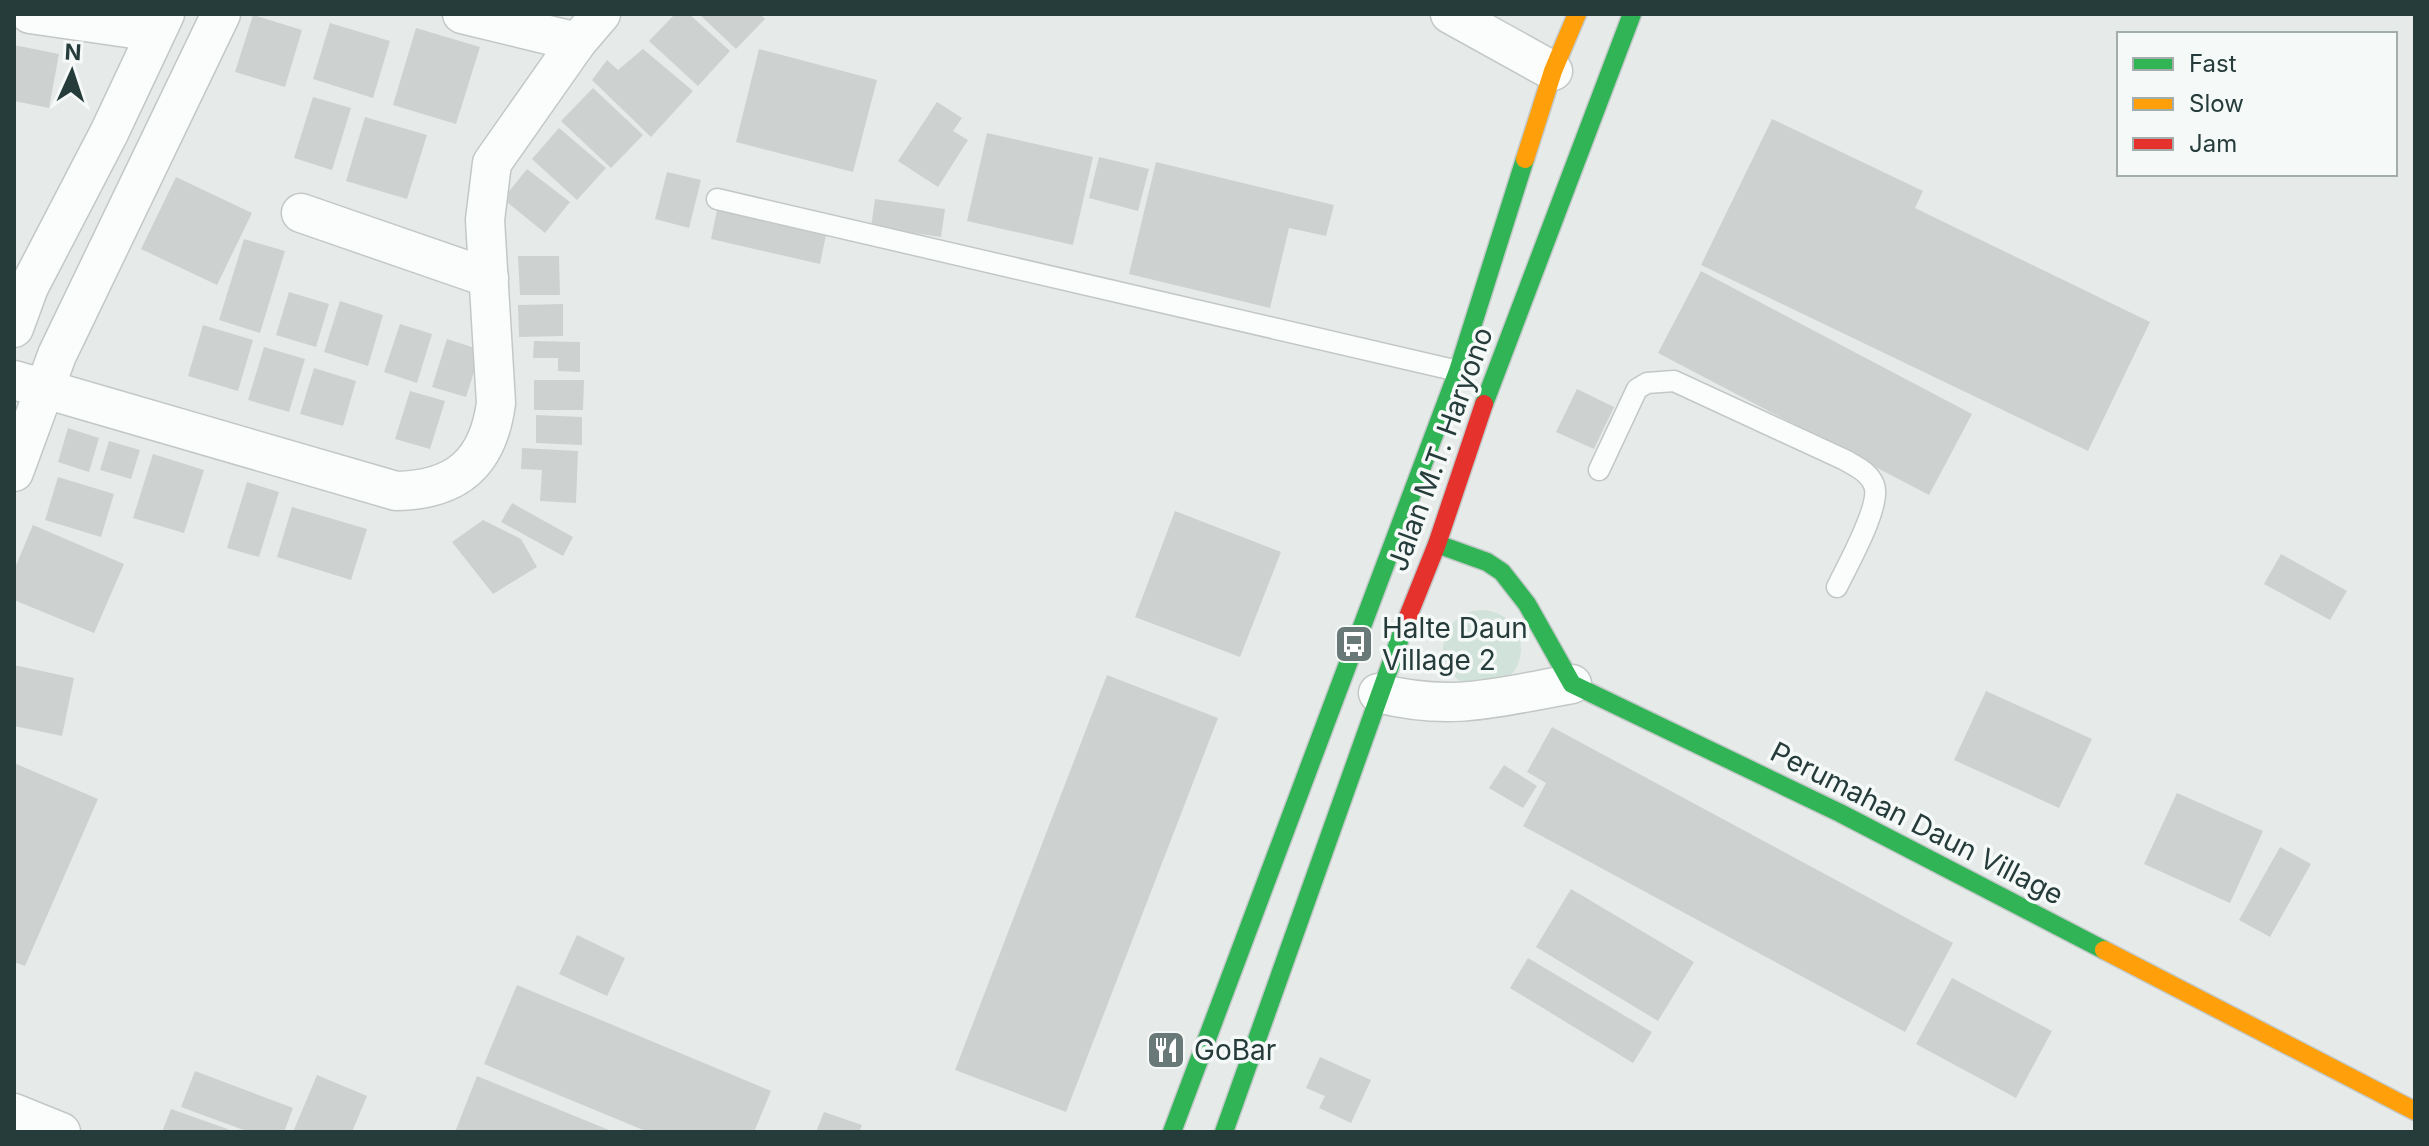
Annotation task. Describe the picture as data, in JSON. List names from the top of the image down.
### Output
{
  "streets": {
    "main road": ["Jalan M.T. Haryono", "Perumahan Daun Village"]
  },
  "places": {
    "bus stop": ["Halte Daun Village 2"],
    "restaurant": ["GoBar"]
  },
  "legend": ["Fast", "Slow", "Jam"],
  "north": "top"
}
